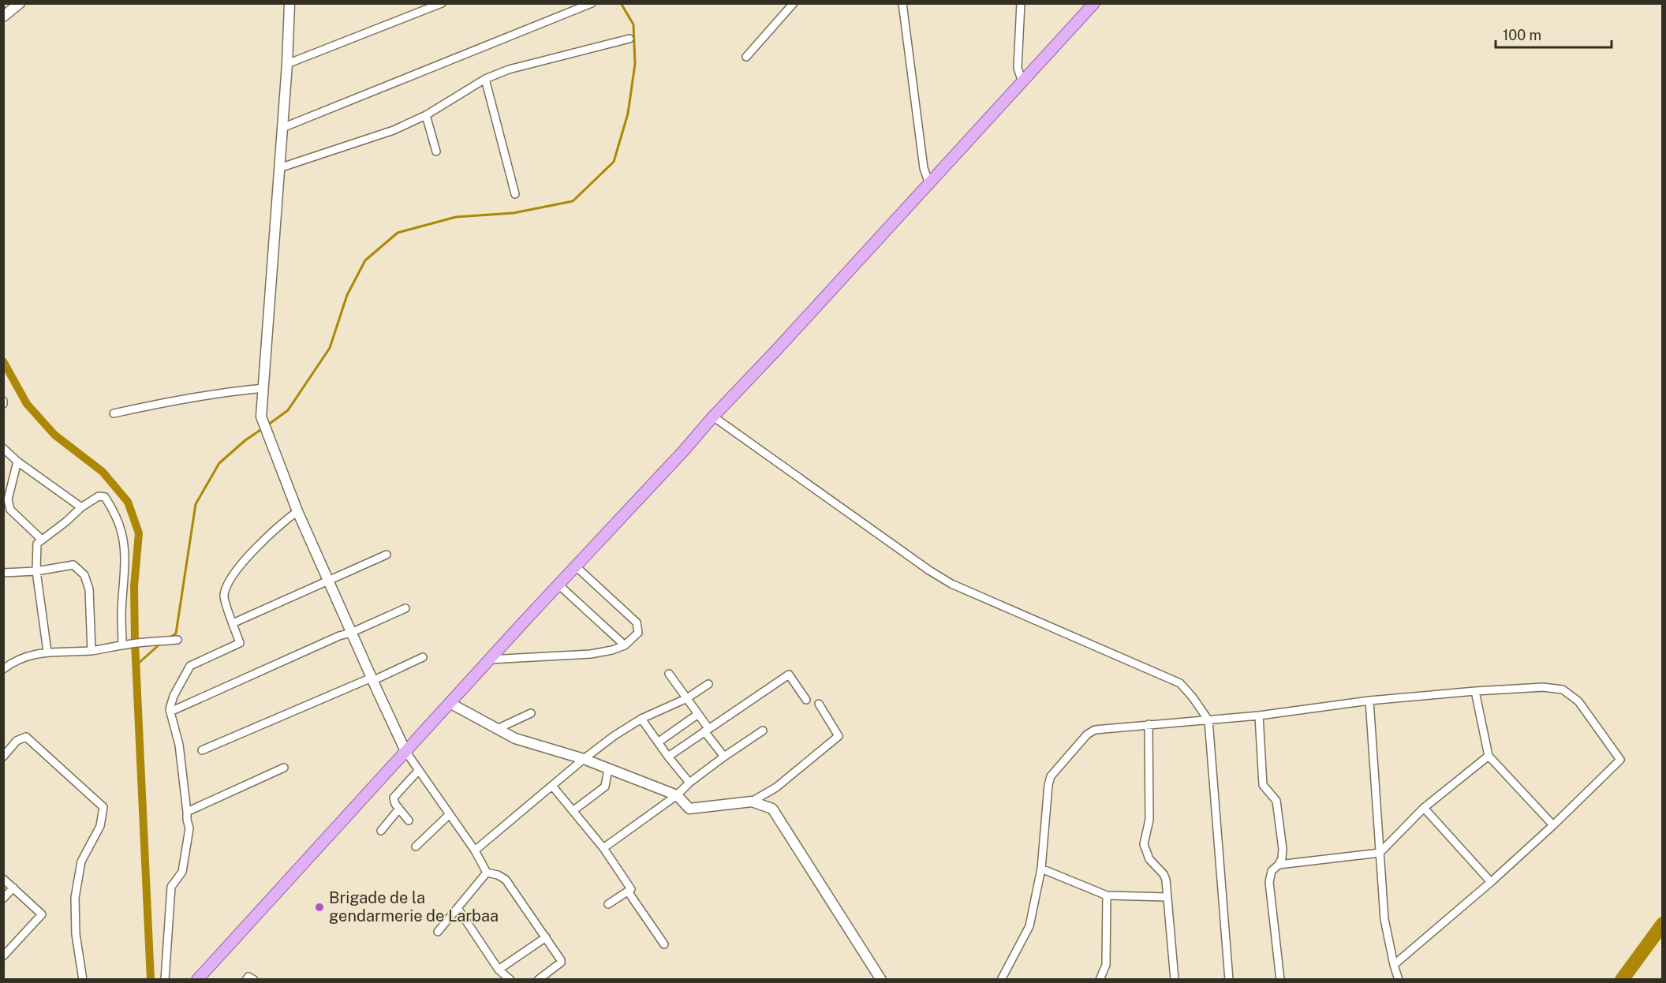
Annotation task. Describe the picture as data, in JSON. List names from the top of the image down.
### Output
{
  "places": ["Brigade de la gendarmerie de Larbaa"],
  "scale_bar": "100 m"
}
